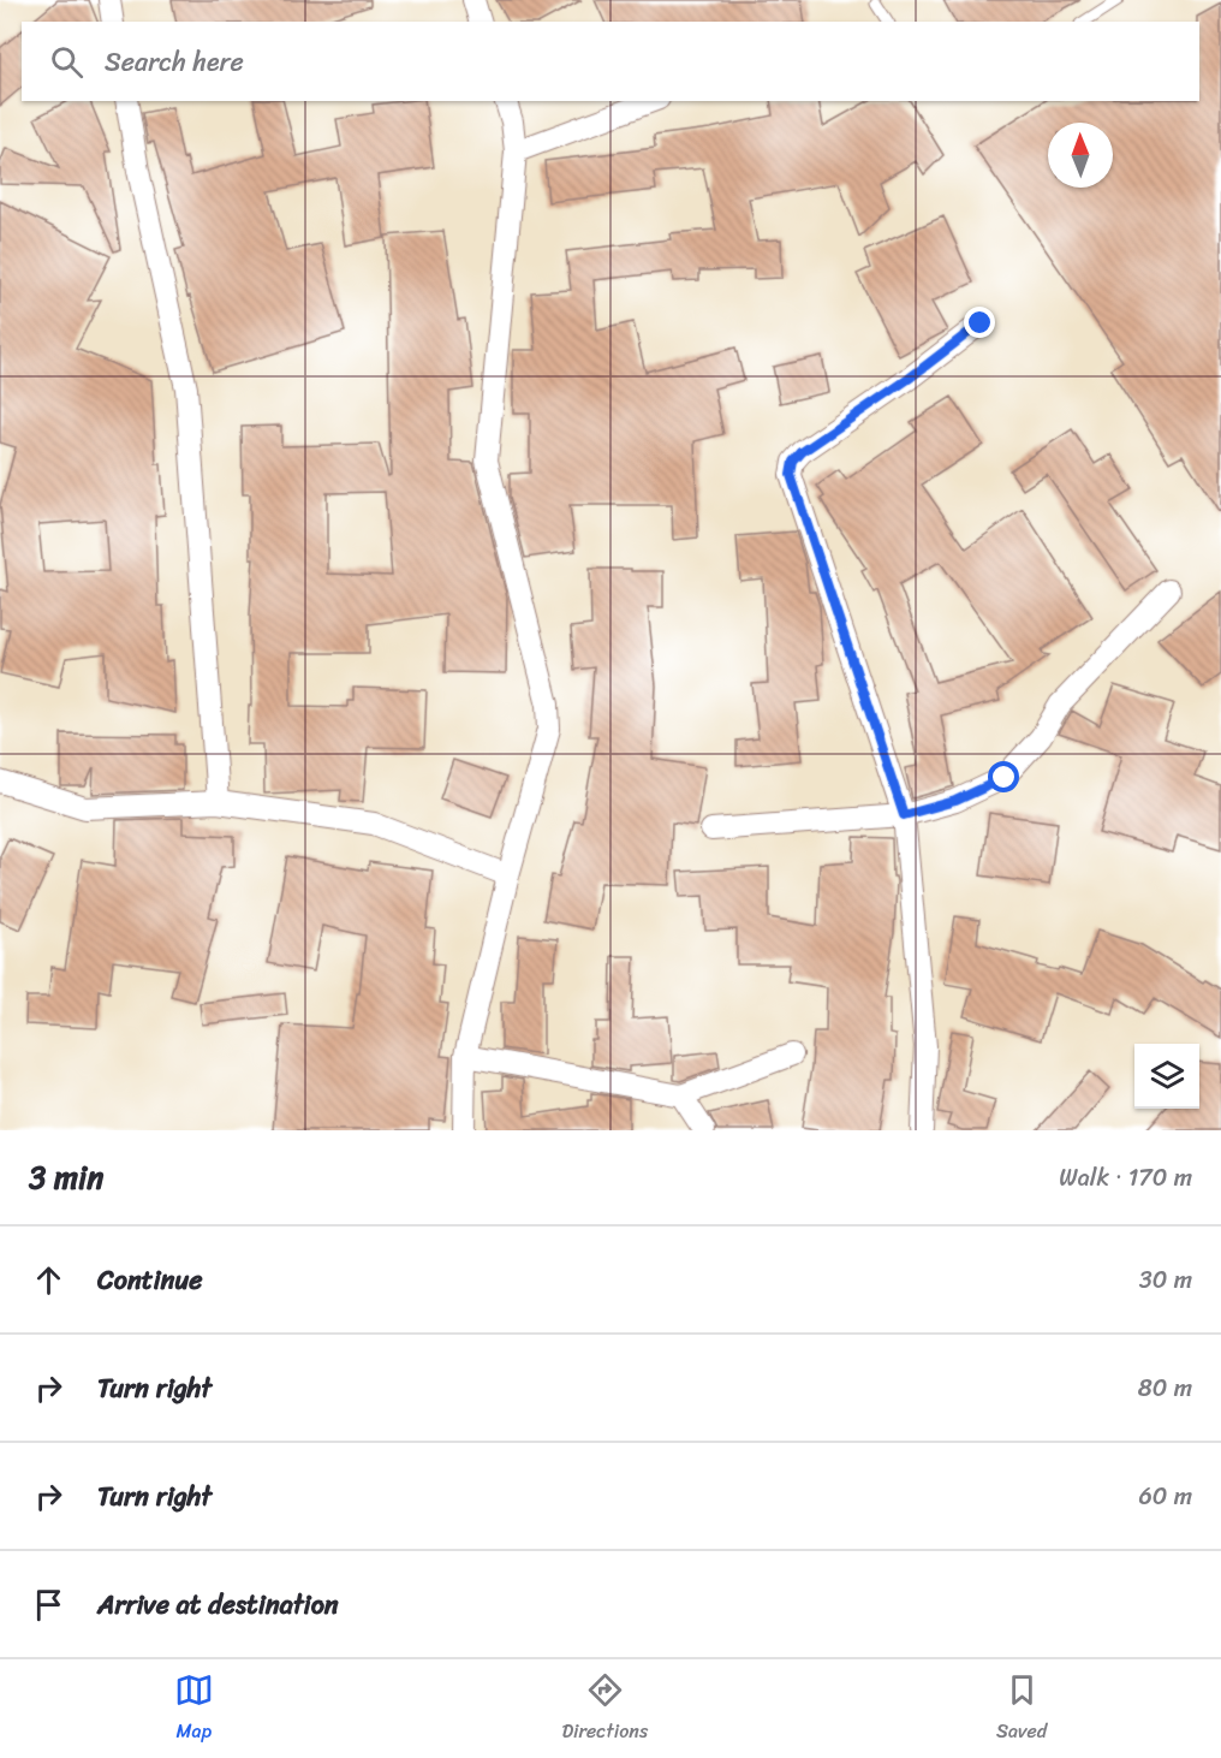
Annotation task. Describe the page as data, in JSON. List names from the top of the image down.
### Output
{
  "north": "top",
  "page": {
    "search": "Search here",
    "heading": ["3 min", "Walk · 170 m"],
    "list": [
      ["Continue", "30 m"],
      ["Turn right", "80 m"],
      ["Turn right", "60 m"],
      "Arrive at destination"
    ],
    "nav": ["Map", "Directions", "Saved"]
  }
}
